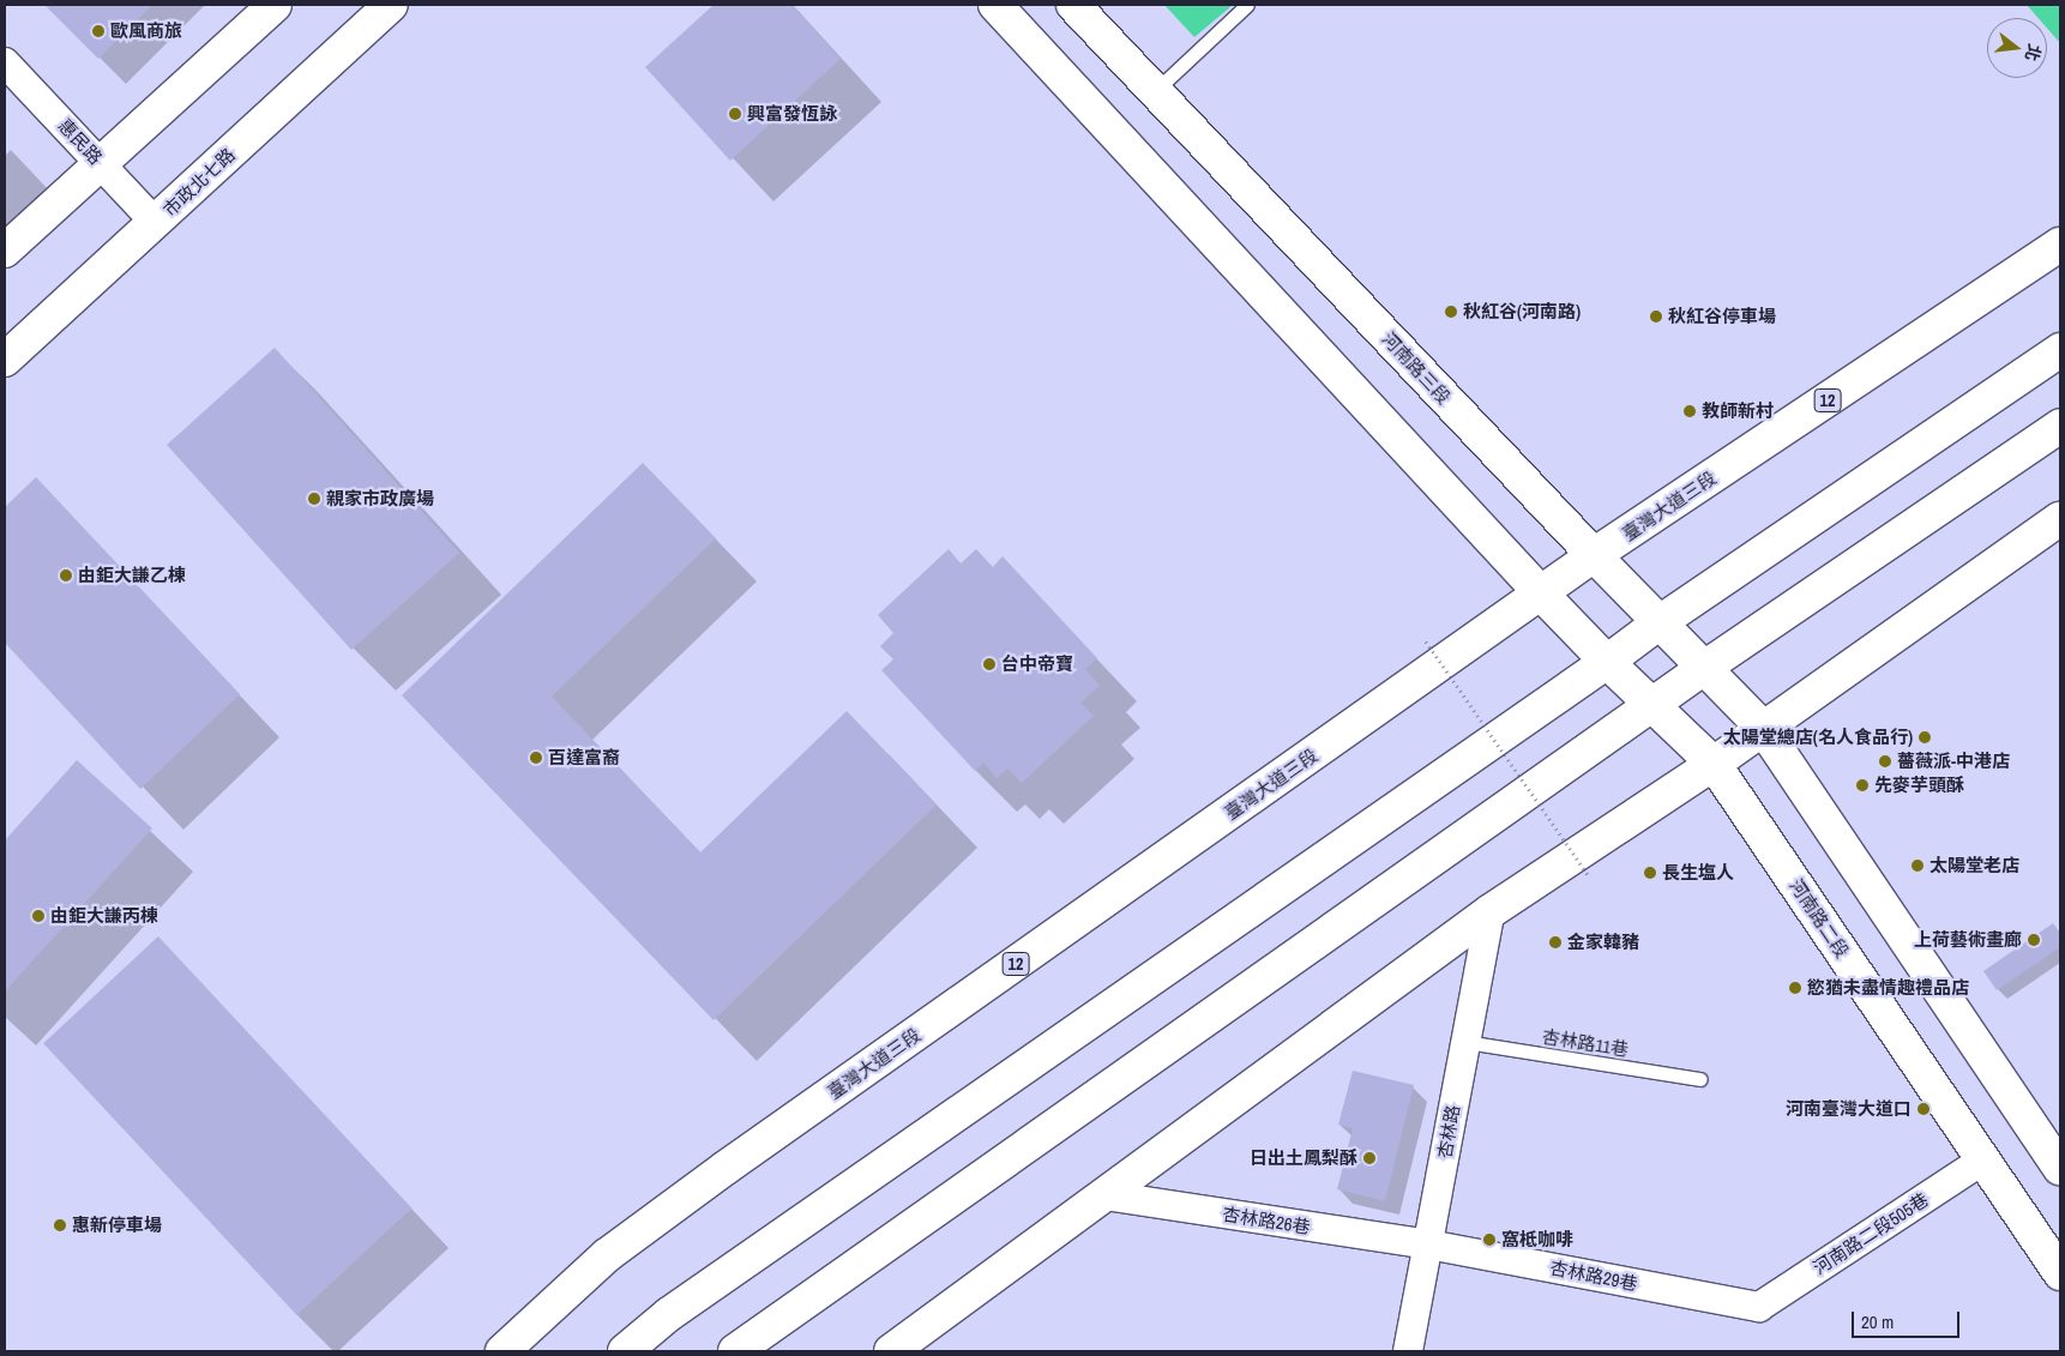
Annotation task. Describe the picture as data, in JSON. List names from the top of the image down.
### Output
{
  "streets": {
    "main road": [
      "市政北七路",
      "河南路三段",
      "12",
      "臺灣大道三段",
      "河南路二段"
    ],
    "street": [
      "惠民路",
      "杏林路",
      "杏林路26巷",
      "河南路二段505巷",
      "杏林路29巷"
    ],
    "lane": ["杏林路11巷"]
  },
  "crossings": [
    ["惠民路", "市政北七路"],
    ["河南路三段", "臺灣大道三段"],
    ["臺灣大道三段", "河南路二段"],
    ["河南路二段", "河南路二段505巷"],
    ["杏林路11巷", "杏林路"],
    ["杏林路", "杏林路26巷"],
    ["杏林路", "杏林路29巷"],
    ["杏林路26巷", "杏林路29巷"],
    ["河南路二段505巷", "杏林路29巷"]
  ],
  "places": [
    "歐風商旅",
    "興富發恆詠",
    "秋紅谷(河南路)",
    "秋紅谷停車場",
    "教師新村",
    "親家市政廣場",
    "由鉅大謙乙棟",
    "台中帝寶",
    "太陽堂總店(名人食品行)",
    "百達富裔",
    "薔薇派-中港店",
    "先麥芋頭酥",
    "太陽堂老店",
    "長生塩人",
    "由鉅大謙丙棟",
    "上荷藝術畫廊",
    "金家韓豬",
    "慾猶未盡情趣禮品店",
    "河南臺灣大道口",
    "日出土鳳梨酥",
    "惠新停車場",
    "窩柢咖啡"
  ],
  "scale_bar": "20 m",
  "north": "right"
}
